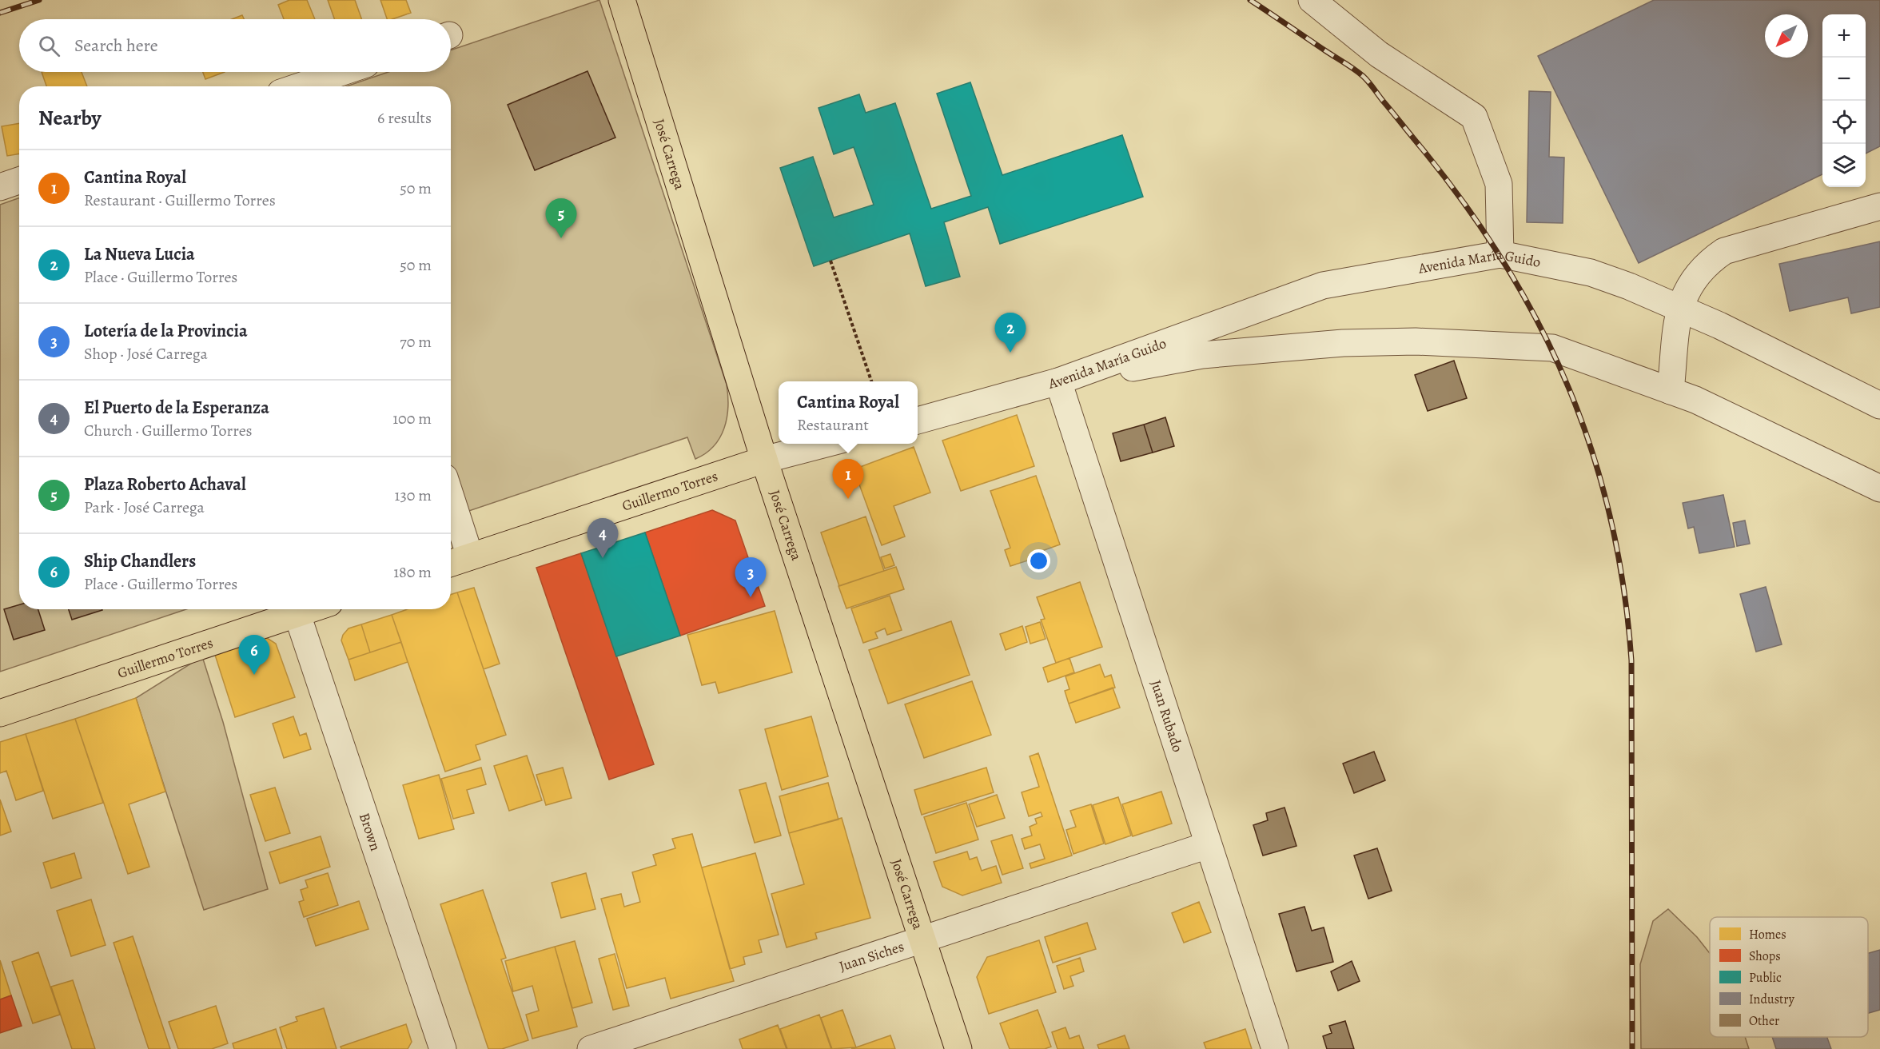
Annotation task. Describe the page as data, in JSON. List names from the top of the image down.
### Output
{
  "streets": {
    "main road": ["José Carrega", "Guillermo Torres"],
    "street": [
      "Avenida María Guido",
      "Juan Rubado",
      "Brown",
      "Juan Siches"
    ]
  },
  "crossings": [
    ["José Carrega", "Guillermo Torres"],
    ["José Carrega", "Juan Siches"],
    ["Avenida María Guido", "Juan Rubado"],
    ["Juan Rubado", "Juan Siches"]
  ],
  "legend": [
    "Homes",
    "Shops",
    "Public",
    "Industry",
    "Other"
  ],
  "north": "bottom left",
  "page": {
    "map_buttons": ["+", "−"],
    "search": "Search here",
    "heading": ["Nearby", "6 results"],
    "list": [
      {
        "mark": "1",
        "name": "Cantina Royal",
        "note": "Restaurant · Guillermo Torres",
        "value": "50 m"
      },
      {
        "mark": "2",
        "name": "La Nueva Lucia",
        "note": "Place · Guillermo Torres",
        "value": "50 m"
      },
      {
        "mark": "3",
        "name": "Lotería de la Provincia",
        "note": "Shop · José Carrega",
        "value": "70 m"
      },
      {
        "mark": "4",
        "name": "El Puerto de la Esperanza",
        "note": "Church · Guillermo Torres",
        "value": "100 m"
      },
      {
        "mark": "5",
        "name": "Plaza Roberto Achaval",
        "note": "Park · José Carrega",
        "value": "130 m"
      },
      {
        "mark": "6",
        "name": "Ship Chandlers",
        "note": "Place · Guillermo Torres",
        "value": "180 m"
      }
    ],
    "pins": [
      "5",
      "2",
      "1",
      "4",
      "3",
      "6"
    ],
    "popup": ["Cantina Royal", "Restaurant"]
  }
}
